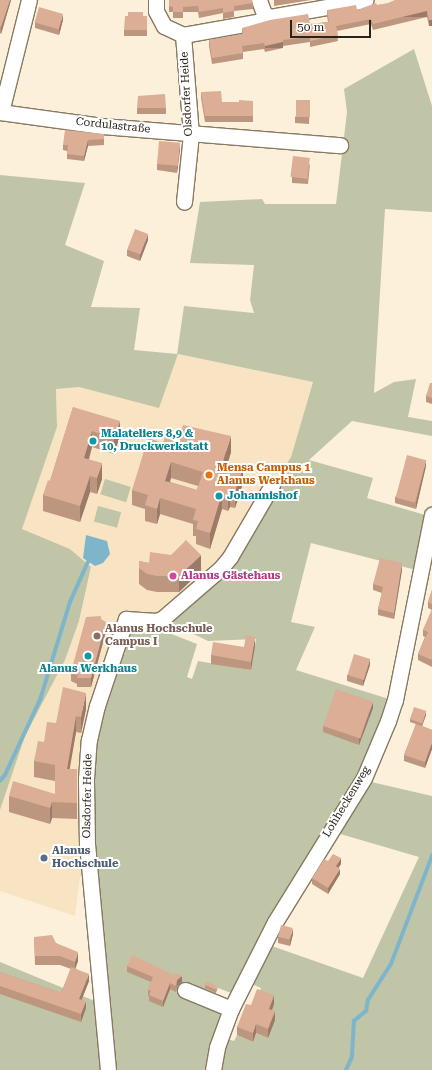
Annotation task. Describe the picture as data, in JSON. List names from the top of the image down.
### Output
{
  "streets": {
    "street": ["Olsdorfer Heide", "Cordulastraße", "Lohheckenweg"]
  },
  "crossings": [
    ["Olsdorfer Heide", "Cordulastraße"]
  ],
  "places": [
    "Malateliers 8,9 & 10, Druckwerkstatt",
    "Mensa Campus 1 Alanus Werkhaus",
    "Johannishof",
    "Alanus Gästehaus",
    "Alanus Hochschule Campus I",
    "Alanus Werkhaus",
    "Alanus Hochschule"
  ],
  "scale_bar": "50 m"
}
